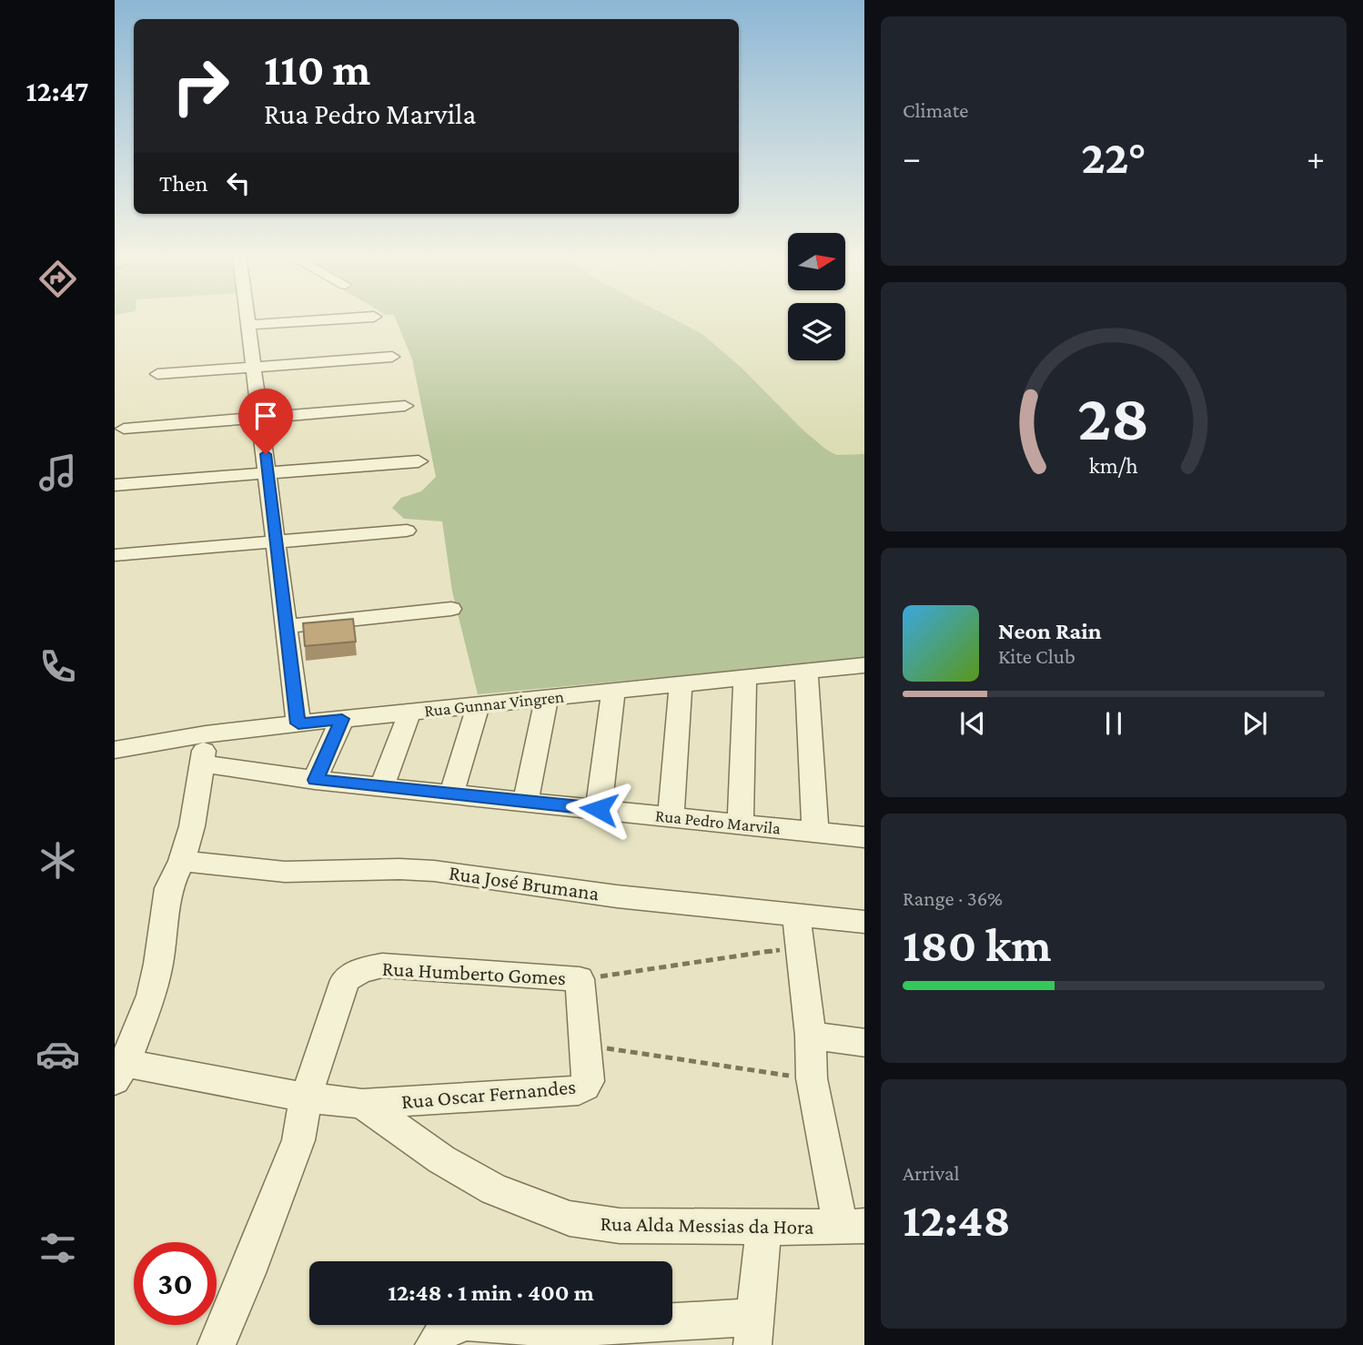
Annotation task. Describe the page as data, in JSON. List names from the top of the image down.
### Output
{
  "streets": {
    "street": [
      "Rua Gunnar Vingren",
      "Rua Pedro Marvila",
      "Rua José Brumana",
      "Rua Humberto Gomes",
      "Rua Oscar Fernandes",
      "Rua Alda Messias da Hora"
    ]
  },
  "crossings": [
    ["Rua Humberto Gomes", "Rua Oscar Fernandes"],
    ["Rua Humberto Gomes", "Rua Alda Messias da Hora"],
    ["Rua Oscar Fernandes", "Rua Alda Messias da Hora"]
  ],
  "north": "right",
  "page": {
    "tabs": "12:47",
    "tile": [
      "Climate",
      ["Range · 36%", "180 km"],
      ["Arrival", "12:48"]
    ],
    "turn": ["110 m", "Rua Pedro Marvila"],
    "heat": ["−", "22°", "+"],
    "then": "Then",
    "song": ["Neon Rain", "Kite Club"],
    "limit": "30",
    "trip": "12:48 · 1 min · 400 m",
    "gauge": ["28", "km/h"]
  }
}
